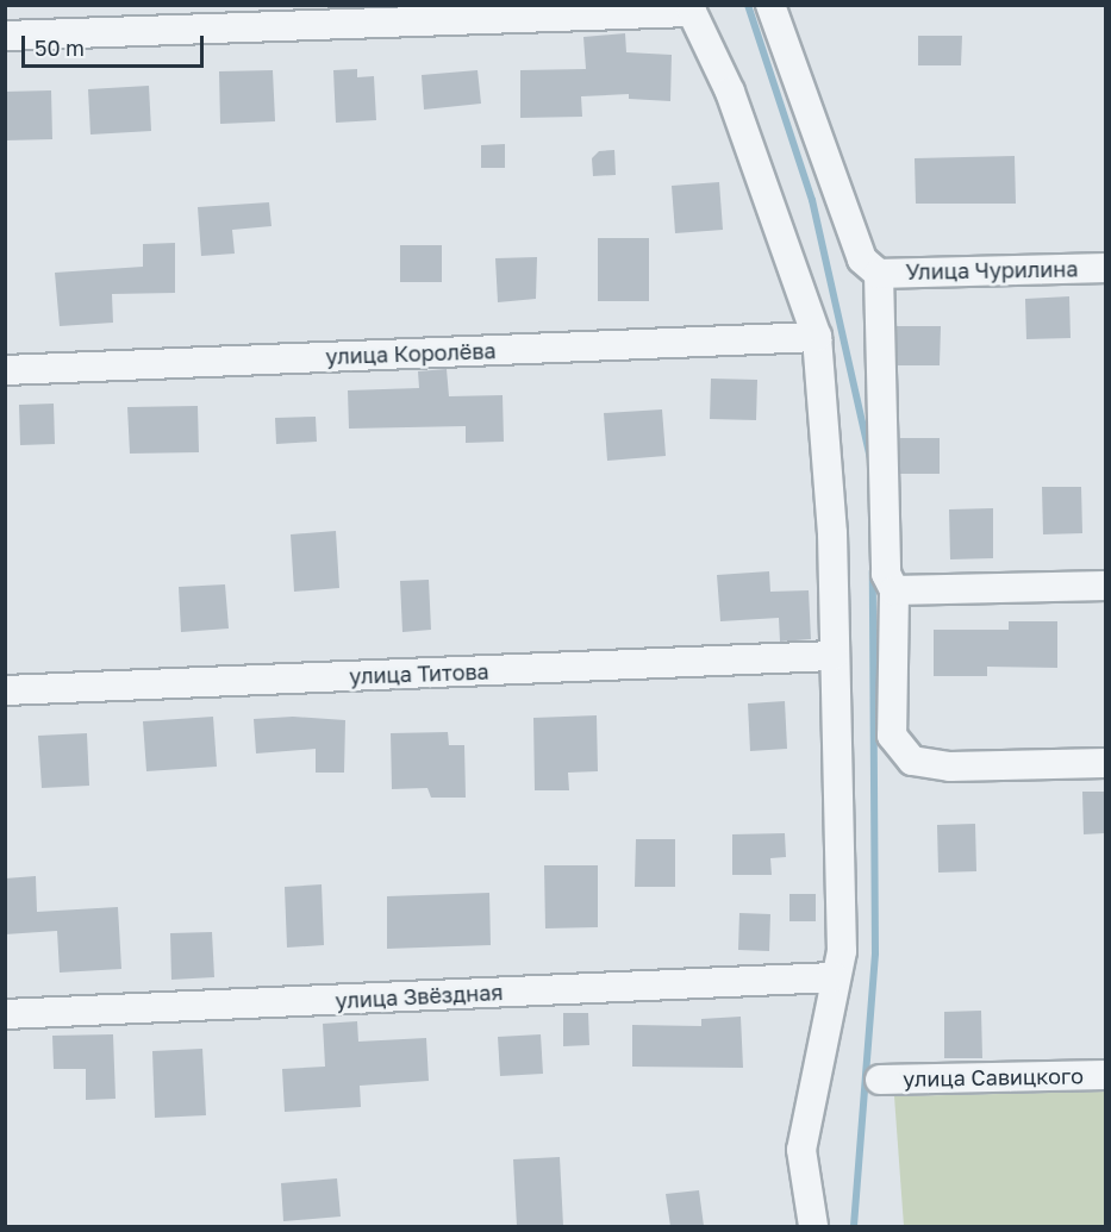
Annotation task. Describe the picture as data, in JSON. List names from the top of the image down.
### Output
{
  "streets": {
    "street": [
      "Улица Чурилина",
      "улица Королёва",
      "улица Титова",
      "улица Звёздная",
      "улица Савицкого"
    ]
  },
  "scale_bar": "50 m"
}
